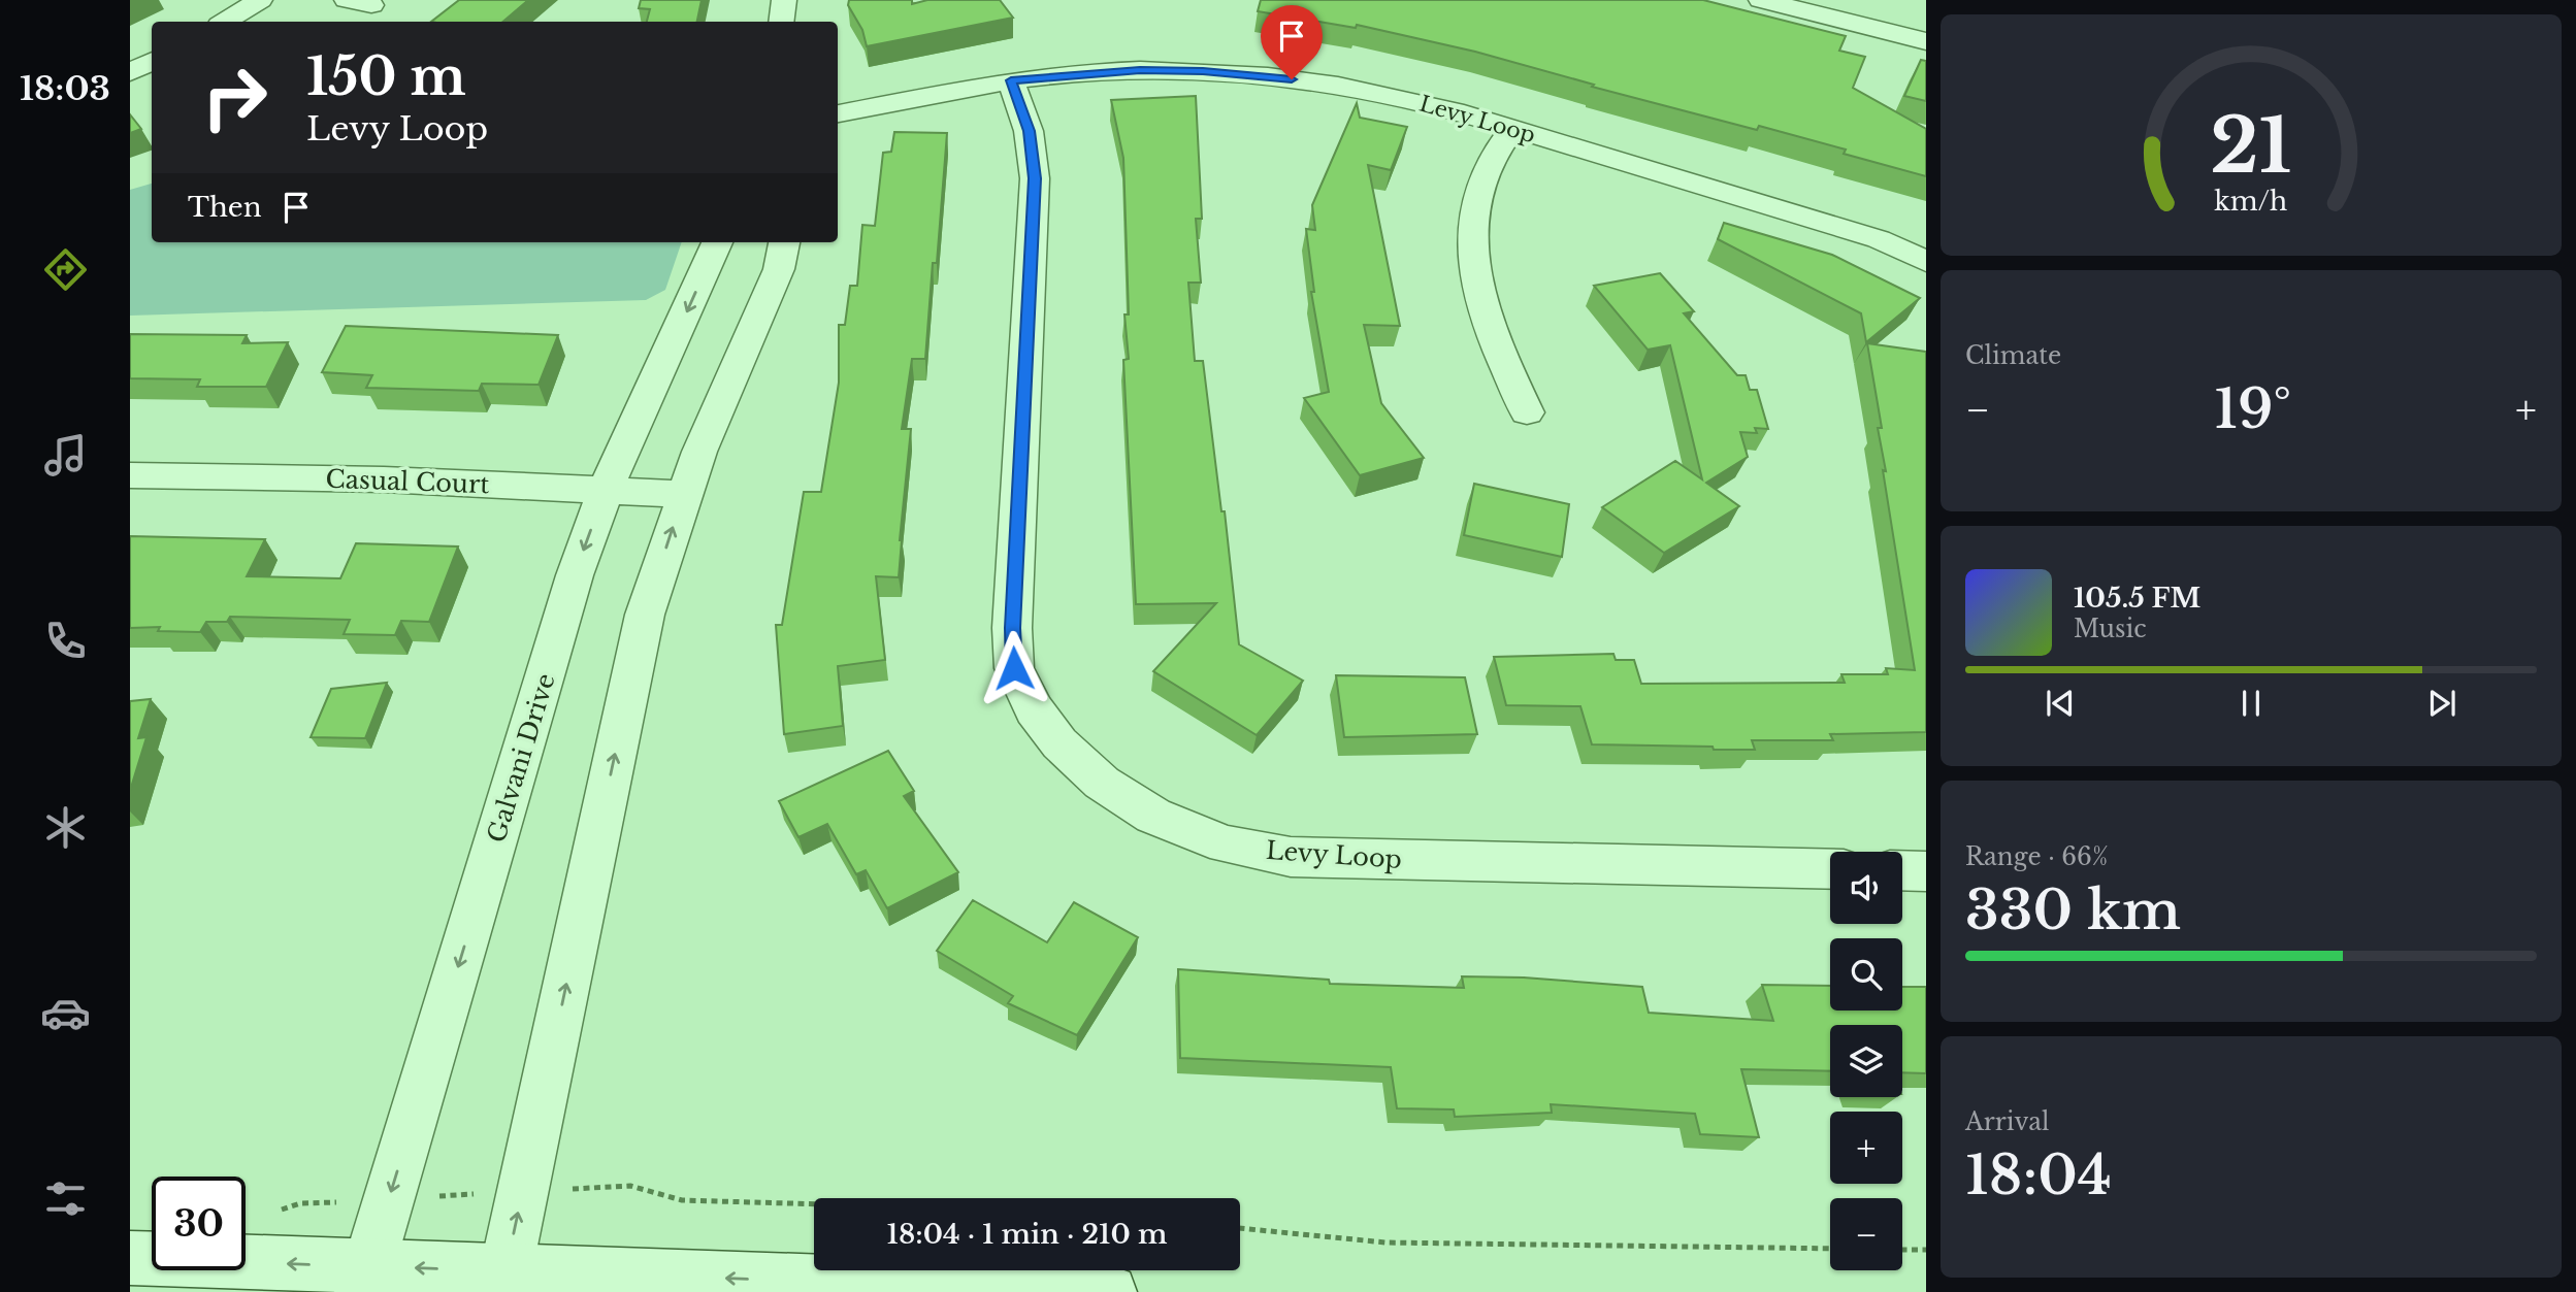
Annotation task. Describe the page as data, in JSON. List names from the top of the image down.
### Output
{
  "streets": {
    "street": ["Levy Loop", "Casual Court", "Galvani Drive"]
  },
  "crossings": [
    ["Casual Court", "Galvani Drive"]
  ],
  "page": {
    "tabs": "18:03",
    "turn": ["150 m", "Levy Loop"],
    "then": "Then",
    "tile": [
      "Climate",
      ["Range · 66%", "330 km"],
      ["Arrival", "18:04"]
    ],
    "heat": ["−", "19°", "+"],
    "song": ["105.5 FM", "Music"],
    "map_buttons": ["+", "−"],
    "limit": "30",
    "trip": "18:04 · 1 min · 210 m",
    "gauge": ["21", "km/h"]
  }
}
